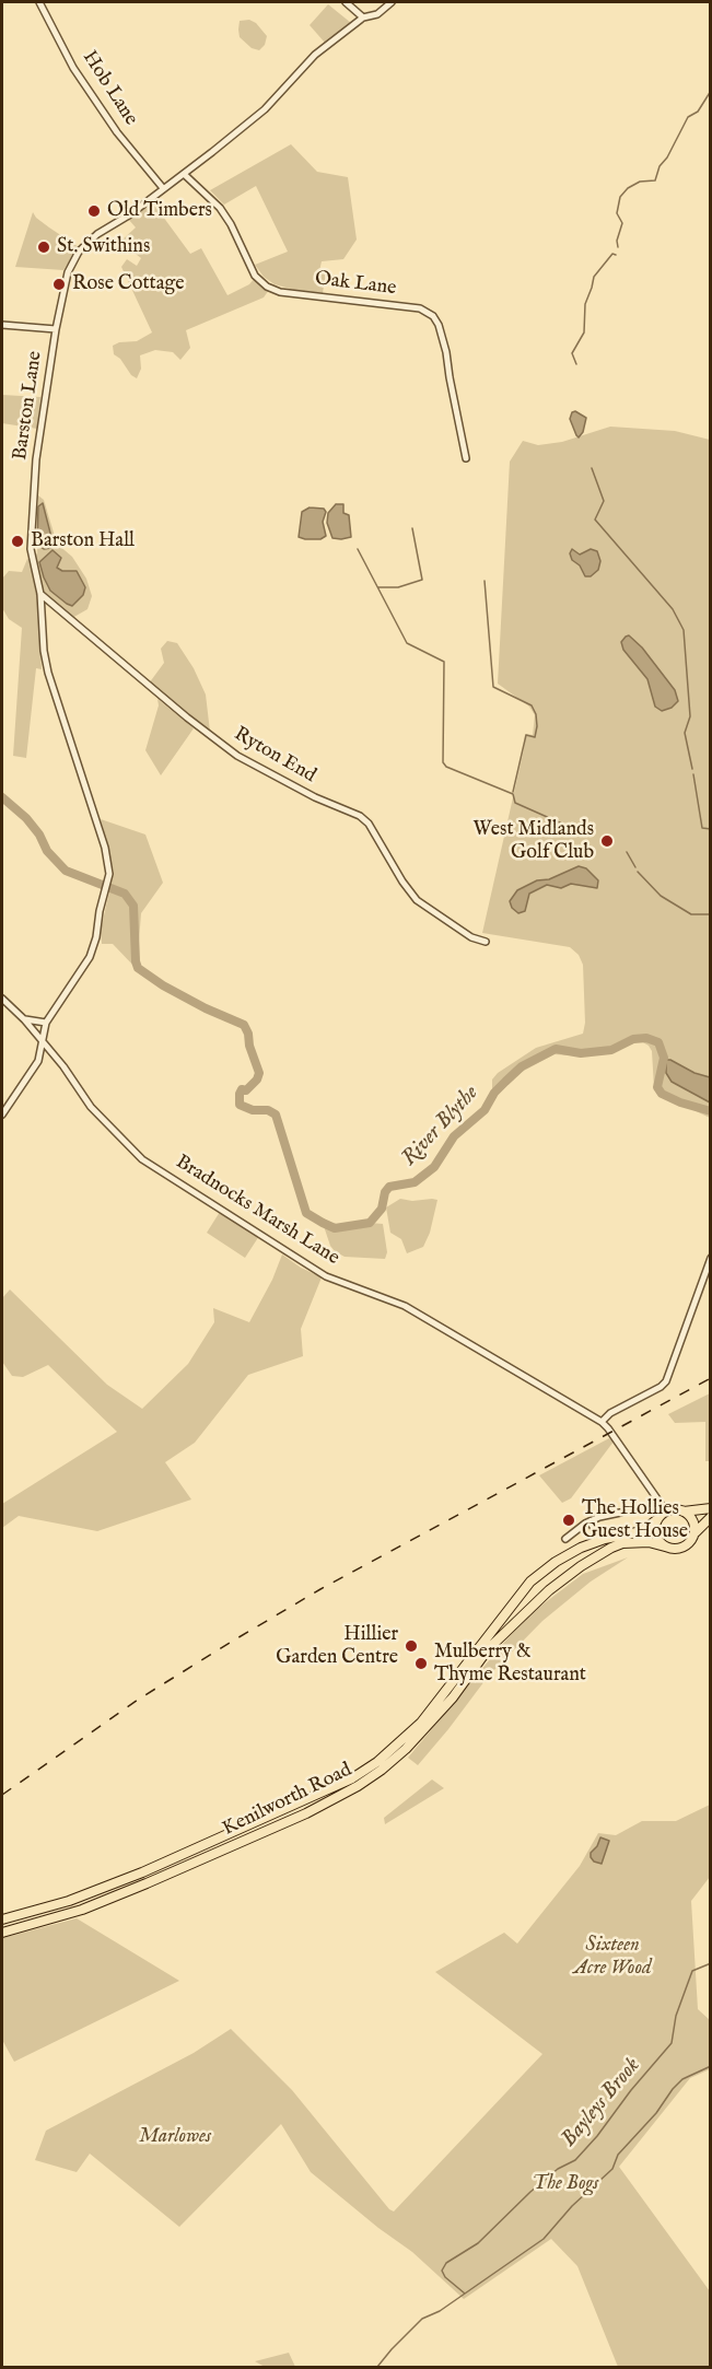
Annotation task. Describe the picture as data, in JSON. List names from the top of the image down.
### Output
{
  "streets": {
    "highway": ["Kenilworth Road"],
    "street": [
      "Hob Lane",
      "Oak Lane",
      "Barston Lane",
      "Ryton End",
      "Bradnocks Marsh Lane"
    ]
  },
  "crossings": [
    ["Hob Lane", "Barston Lane"],
    ["Oak Lane", "Barston Lane"],
    ["Barston Lane", "Ryton End"],
    ["Barston Lane", "Bradnocks Marsh Lane"],
    ["Bradnocks Marsh Lane", "Kenilworth Road"]
  ],
  "water": ["River Blythe", "Bayleys Brook"],
  "parks": ["Sixteen Acre Wood", "Marlowes", "The Bogs"],
  "places": [
    "Old Timbers",
    "St. Swithins",
    "Rose Cottage",
    "Barston Hall",
    "West Midlands Golf Club",
    "The Hollies Guest House",
    "Hillier Garden Centre",
    "Mulberry & Thyme Restaurant"
  ]
}
